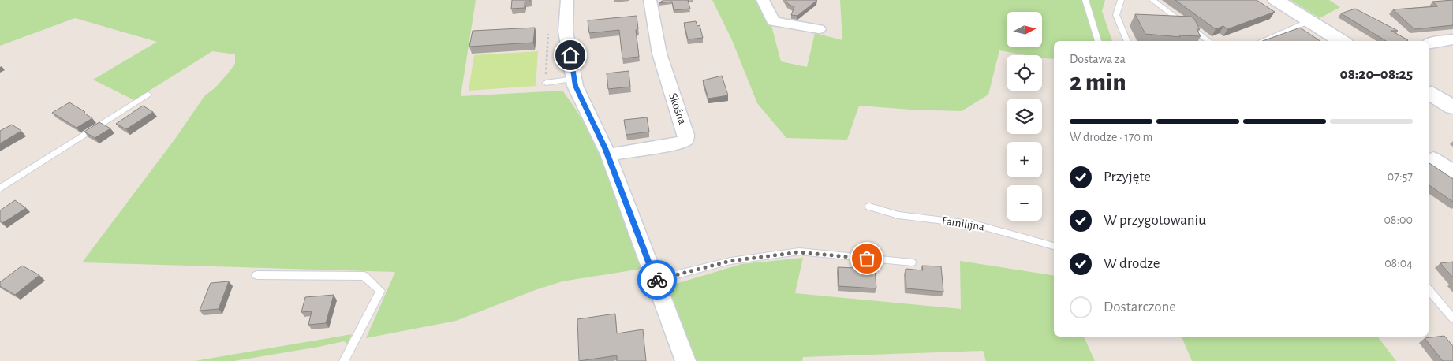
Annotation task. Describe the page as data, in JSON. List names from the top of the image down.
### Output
{
  "streets": {
    "street": ["Skośna"],
    "lane": ["Familijna"]
  },
  "north": "right",
  "page": {
    "map_buttons": ["+", "−"],
    "heading": ["2 min", "Dostawa za", "08:20–08:25"],
    "bar": "W drodze · 170 m",
    "list": [
      ["Przyjęte", "07:57"],
      ["W przygotowaniu", "08:00"],
      ["W drodze", "08:04"],
      "Dostarczone"
    ]
  }
}
